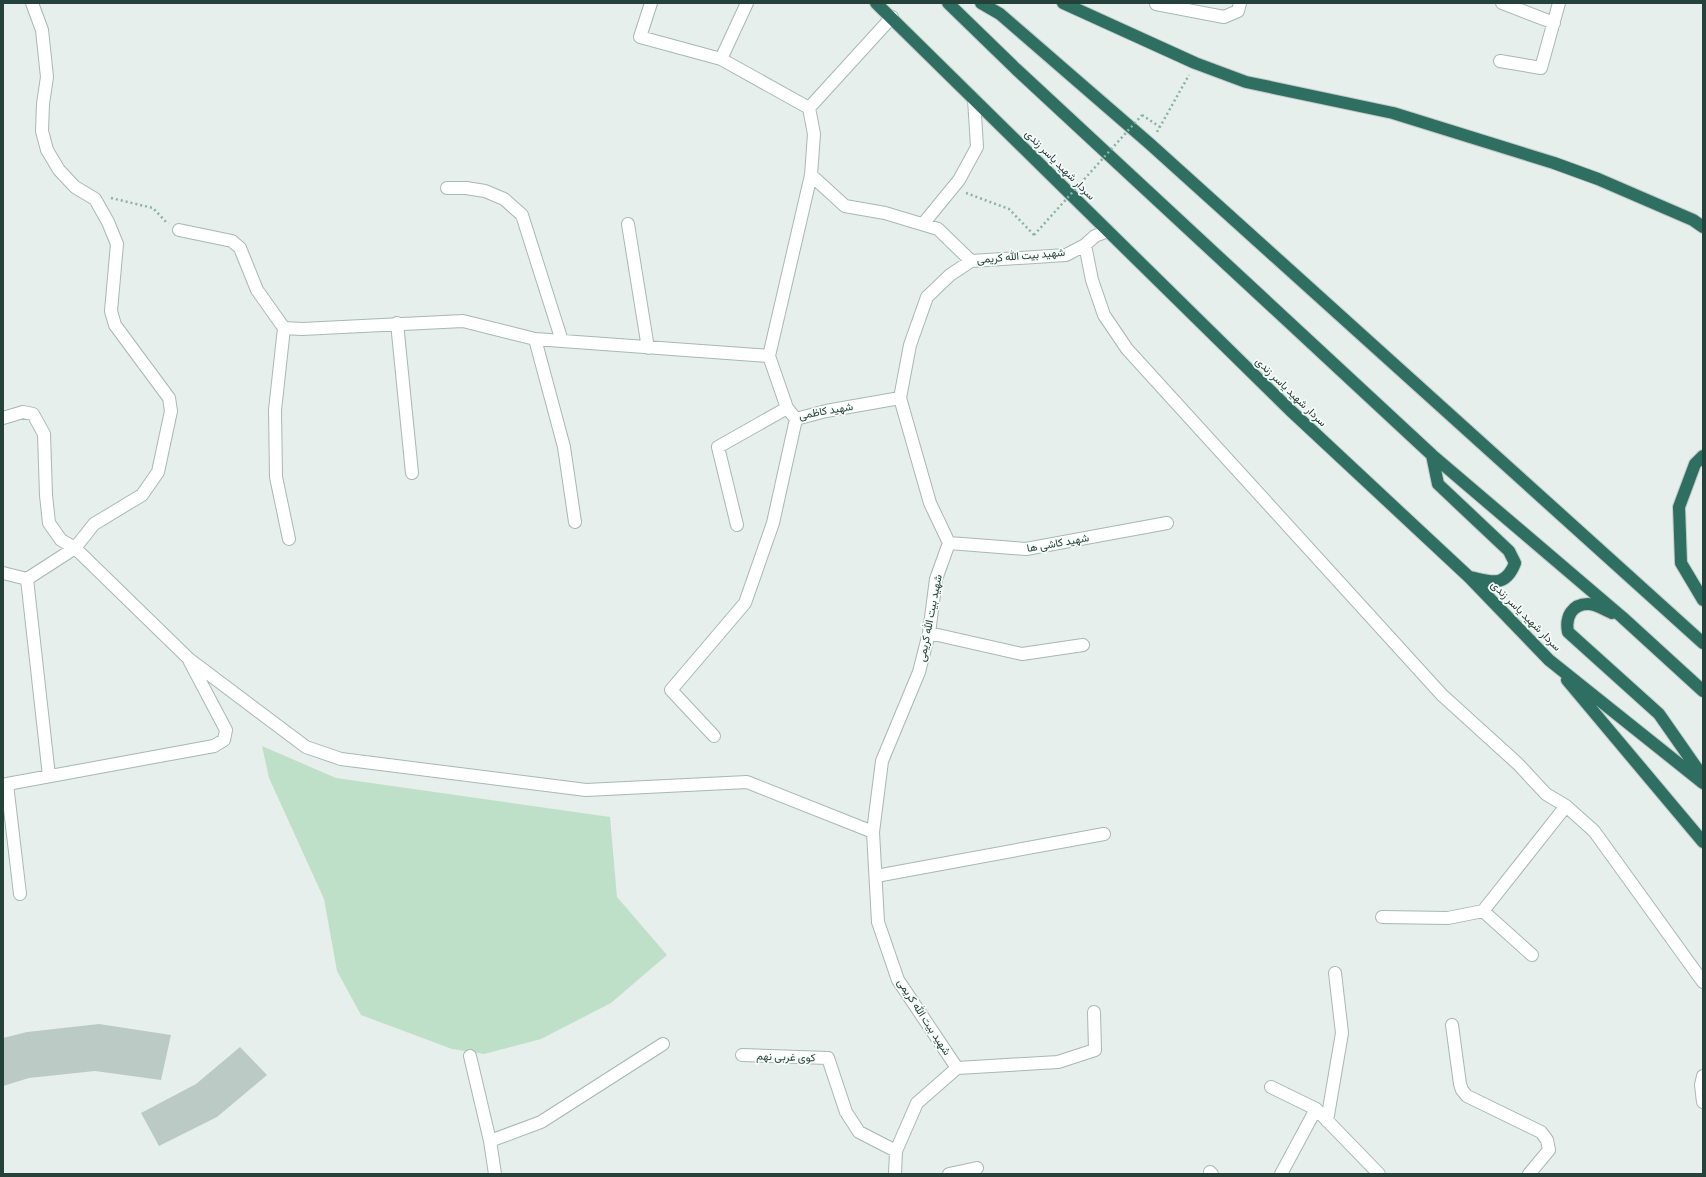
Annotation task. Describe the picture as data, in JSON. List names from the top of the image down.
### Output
{
  "streets": {
    "highway": ["سردار شهید یاسر زندی"],
    "street": [
      "شهید بیت الله کریمی",
      "شهید کاظمی",
      "شهید کاشی ها",
      "کوی غربی نهم"
    ]
  },
  "crossings": [
    ["سردار شهید یاسر زندی", "شهید بیت الله کریمی"],
    ["شهید بیت الله کریمی", "شهید کاظمی"],
    ["شهید بیت الله کریمی", "شهید کاشی ها"],
    ["شهید بیت الله کریمی", "کوی غربی نهم"]
  ]
}
